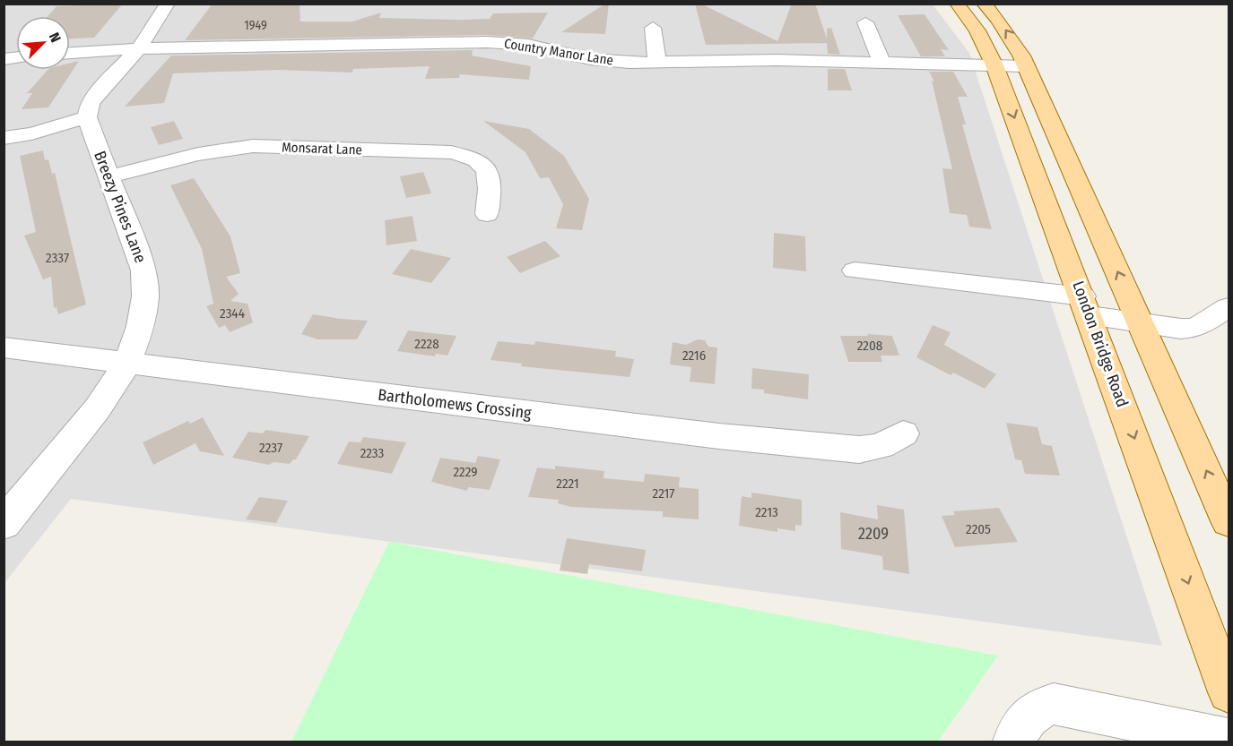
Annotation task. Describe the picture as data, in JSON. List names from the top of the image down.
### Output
{
  "streets": {
    "main road": ["London Bridge Road"],
    "street": [
      "Country Manor Lane",
      "Monsarat Lane",
      "Breezy Pines Lane",
      "Bartholomews Crossing"
    ]
  },
  "crossings": [
    ["Country Manor Lane", "London Bridge Road"],
    ["Monsarat Lane", "Breezy Pines Lane"],
    ["Breezy Pines Lane", "Bartholomews Crossing"]
  ],
  "house_numbers": [
    "1949",
    "2337",
    "2344",
    "2228",
    "2208",
    "2216",
    "2237",
    "2233",
    "2229",
    "2221",
    "2217",
    "2213",
    "2205",
    "2209"
  ],
  "north": "top right"
}
